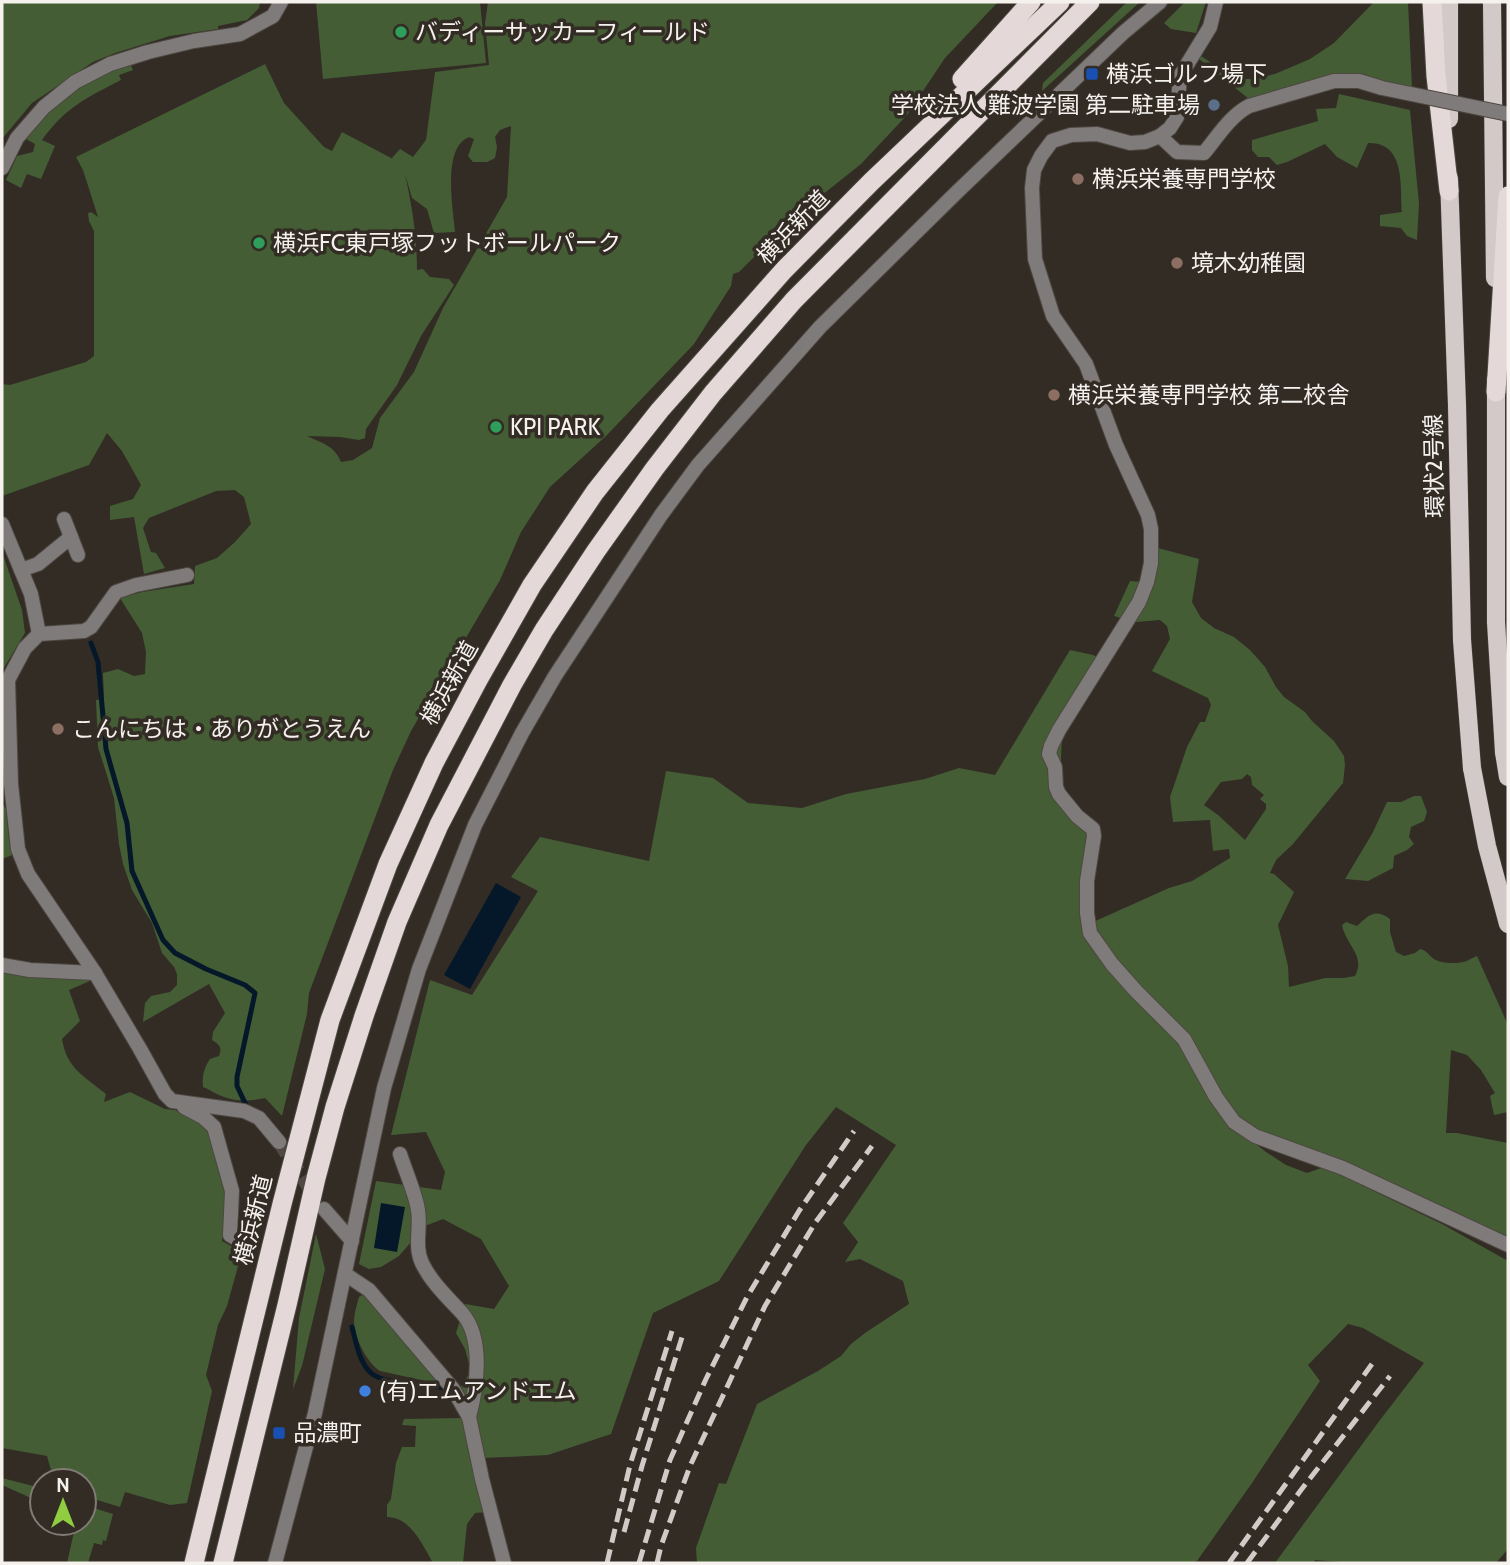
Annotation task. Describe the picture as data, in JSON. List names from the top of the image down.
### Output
{
  "streets": {
    "highway": ["横浜新道"],
    "main road": ["環状2号線"]
  },
  "places": {
    "other": [
      "バディーサッカーフィールド",
      "学校法人 難波学園 第二駐車場",
      "横浜栄養専門学校",
      "横浜FC東戸塚フットボールパーク",
      "境木幼稚園",
      "横浜栄養専門学校 第二校舎",
      "KPI PARK",
      "こんにちは・ありがとうえん",
      "(有)エムアンドエム"
    ],
    "transit": ["横浜ゴルフ場下", "品濃町"]
  },
  "north": "top"
}
